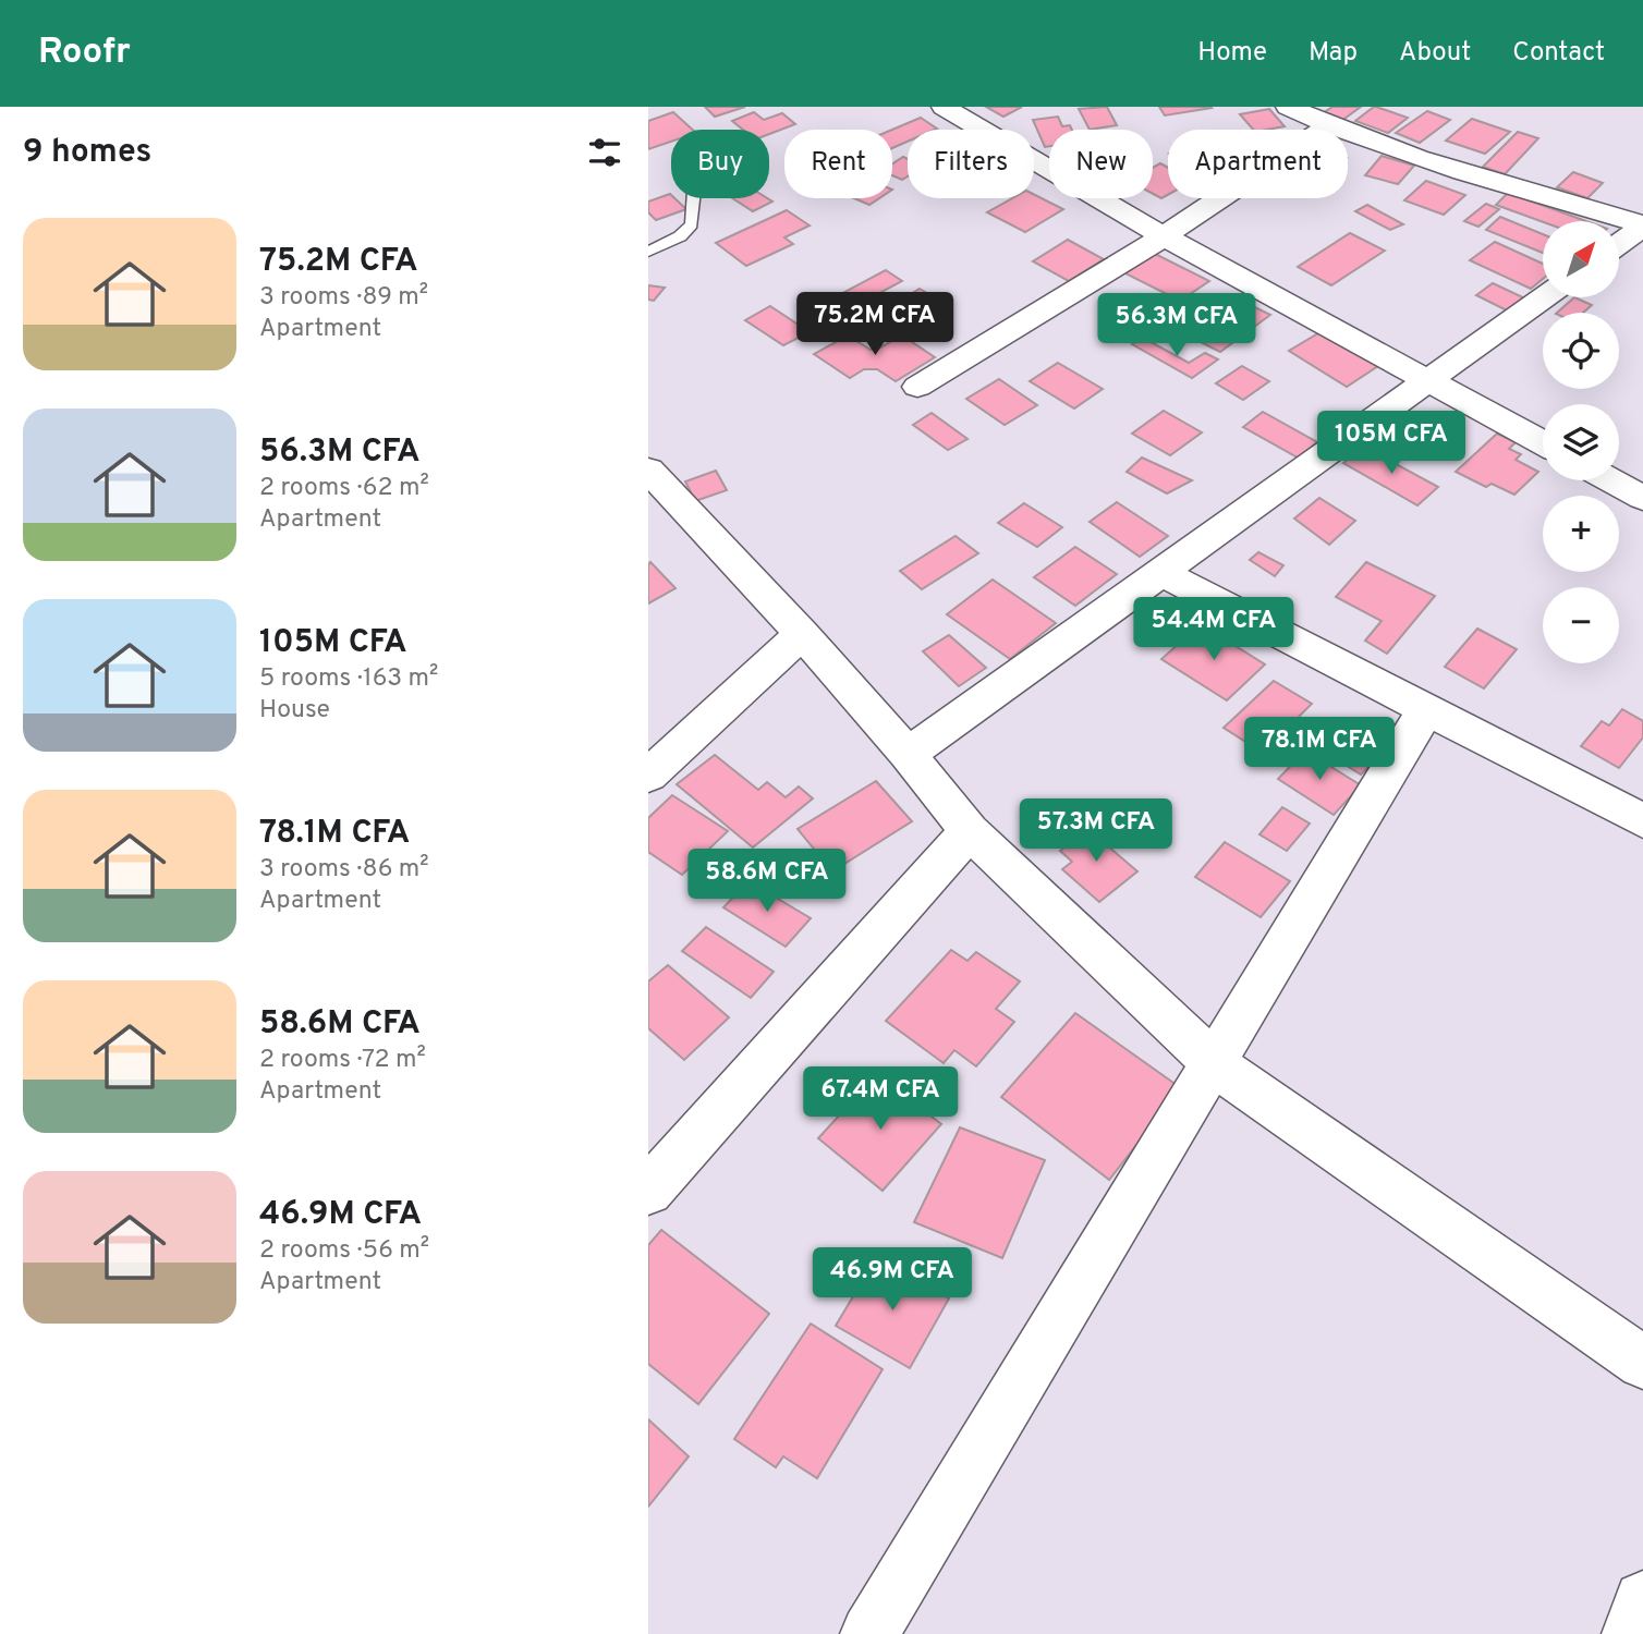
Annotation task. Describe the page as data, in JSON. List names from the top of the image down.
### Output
{
  "north": "top right",
  "page": {
    "header": "Roofr",
    "nav": [
      "Home",
      "Map",
      "About",
      "Contact"
    ],
    "heading": "9 homes",
    "chip": [
      "Buy",
      "Rent",
      "Filters",
      "New",
      "Apartment"
    ],
    "list": [
      {
        "name": "75.2M CFA",
        "note": "3 rooms · 89 m² · Apartment"
      },
      {
        "name": "56.3M CFA",
        "note": "2 rooms · 62 m² · Apartment"
      },
      {
        "name": "105M CFA",
        "note": "5 rooms · 163 m² · House"
      },
      {
        "name": "78.1M CFA",
        "note": "3 rooms · 86 m² · Apartment"
      },
      {
        "name": "58.6M CFA",
        "note": "2 rooms · 72 m² · Apartment"
      },
      {
        "name": "46.9M CFA",
        "note": "2 rooms · 56 m² · Apartment"
      }
    ],
    "map_buttons": ["+", "−"],
    "price": [
      "75.2M CFA",
      "56.3M CFA",
      "105M CFA",
      "54.4M CFA",
      "78.1M CFA",
      "57.3M CFA",
      "58.6M CFA",
      "67.4M CFA",
      "46.9M CFA"
    ]
  }
}
